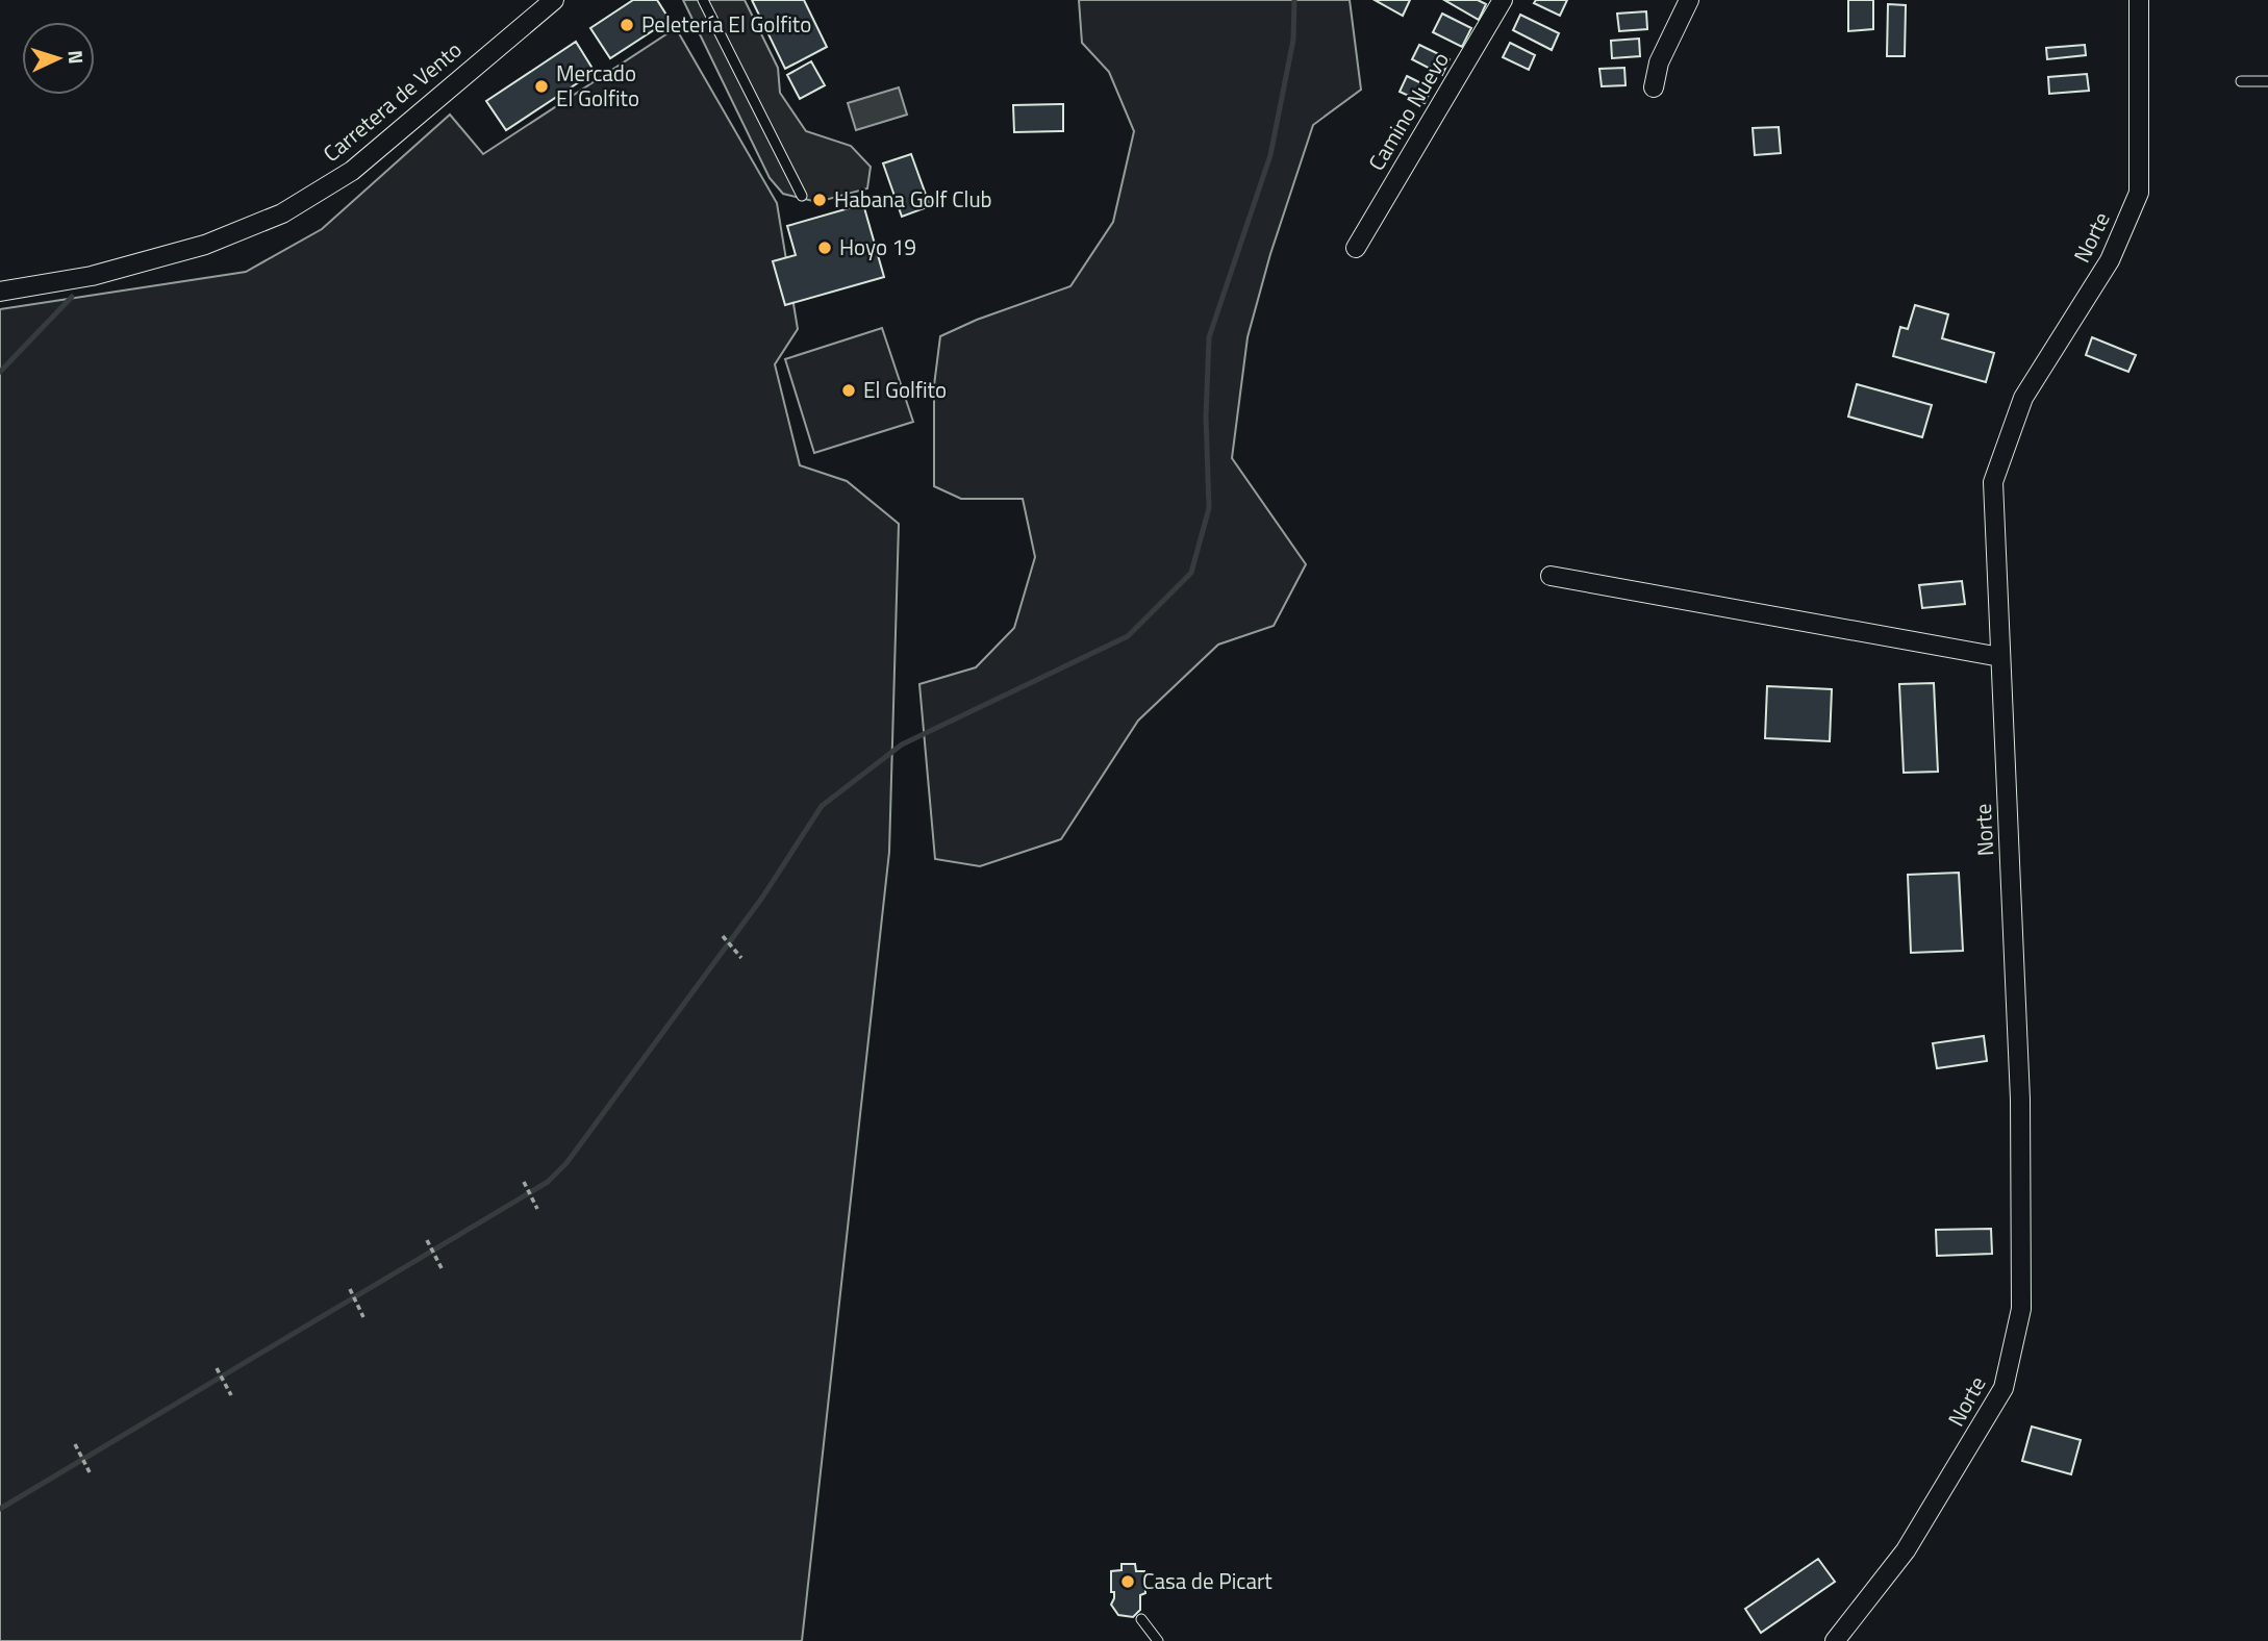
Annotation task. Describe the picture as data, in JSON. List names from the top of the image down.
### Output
{
  "streets": {
    "street": ["Carretera de Vento", "Camino Nuevo", "Norte"]
  },
  "places": [
    "Peletería El Golfito",
    "Mercado El Golfito",
    "Habana Golf Club",
    "Hoyo 19",
    "El Golfito",
    "Casa de Picart"
  ],
  "north": "right"
}
